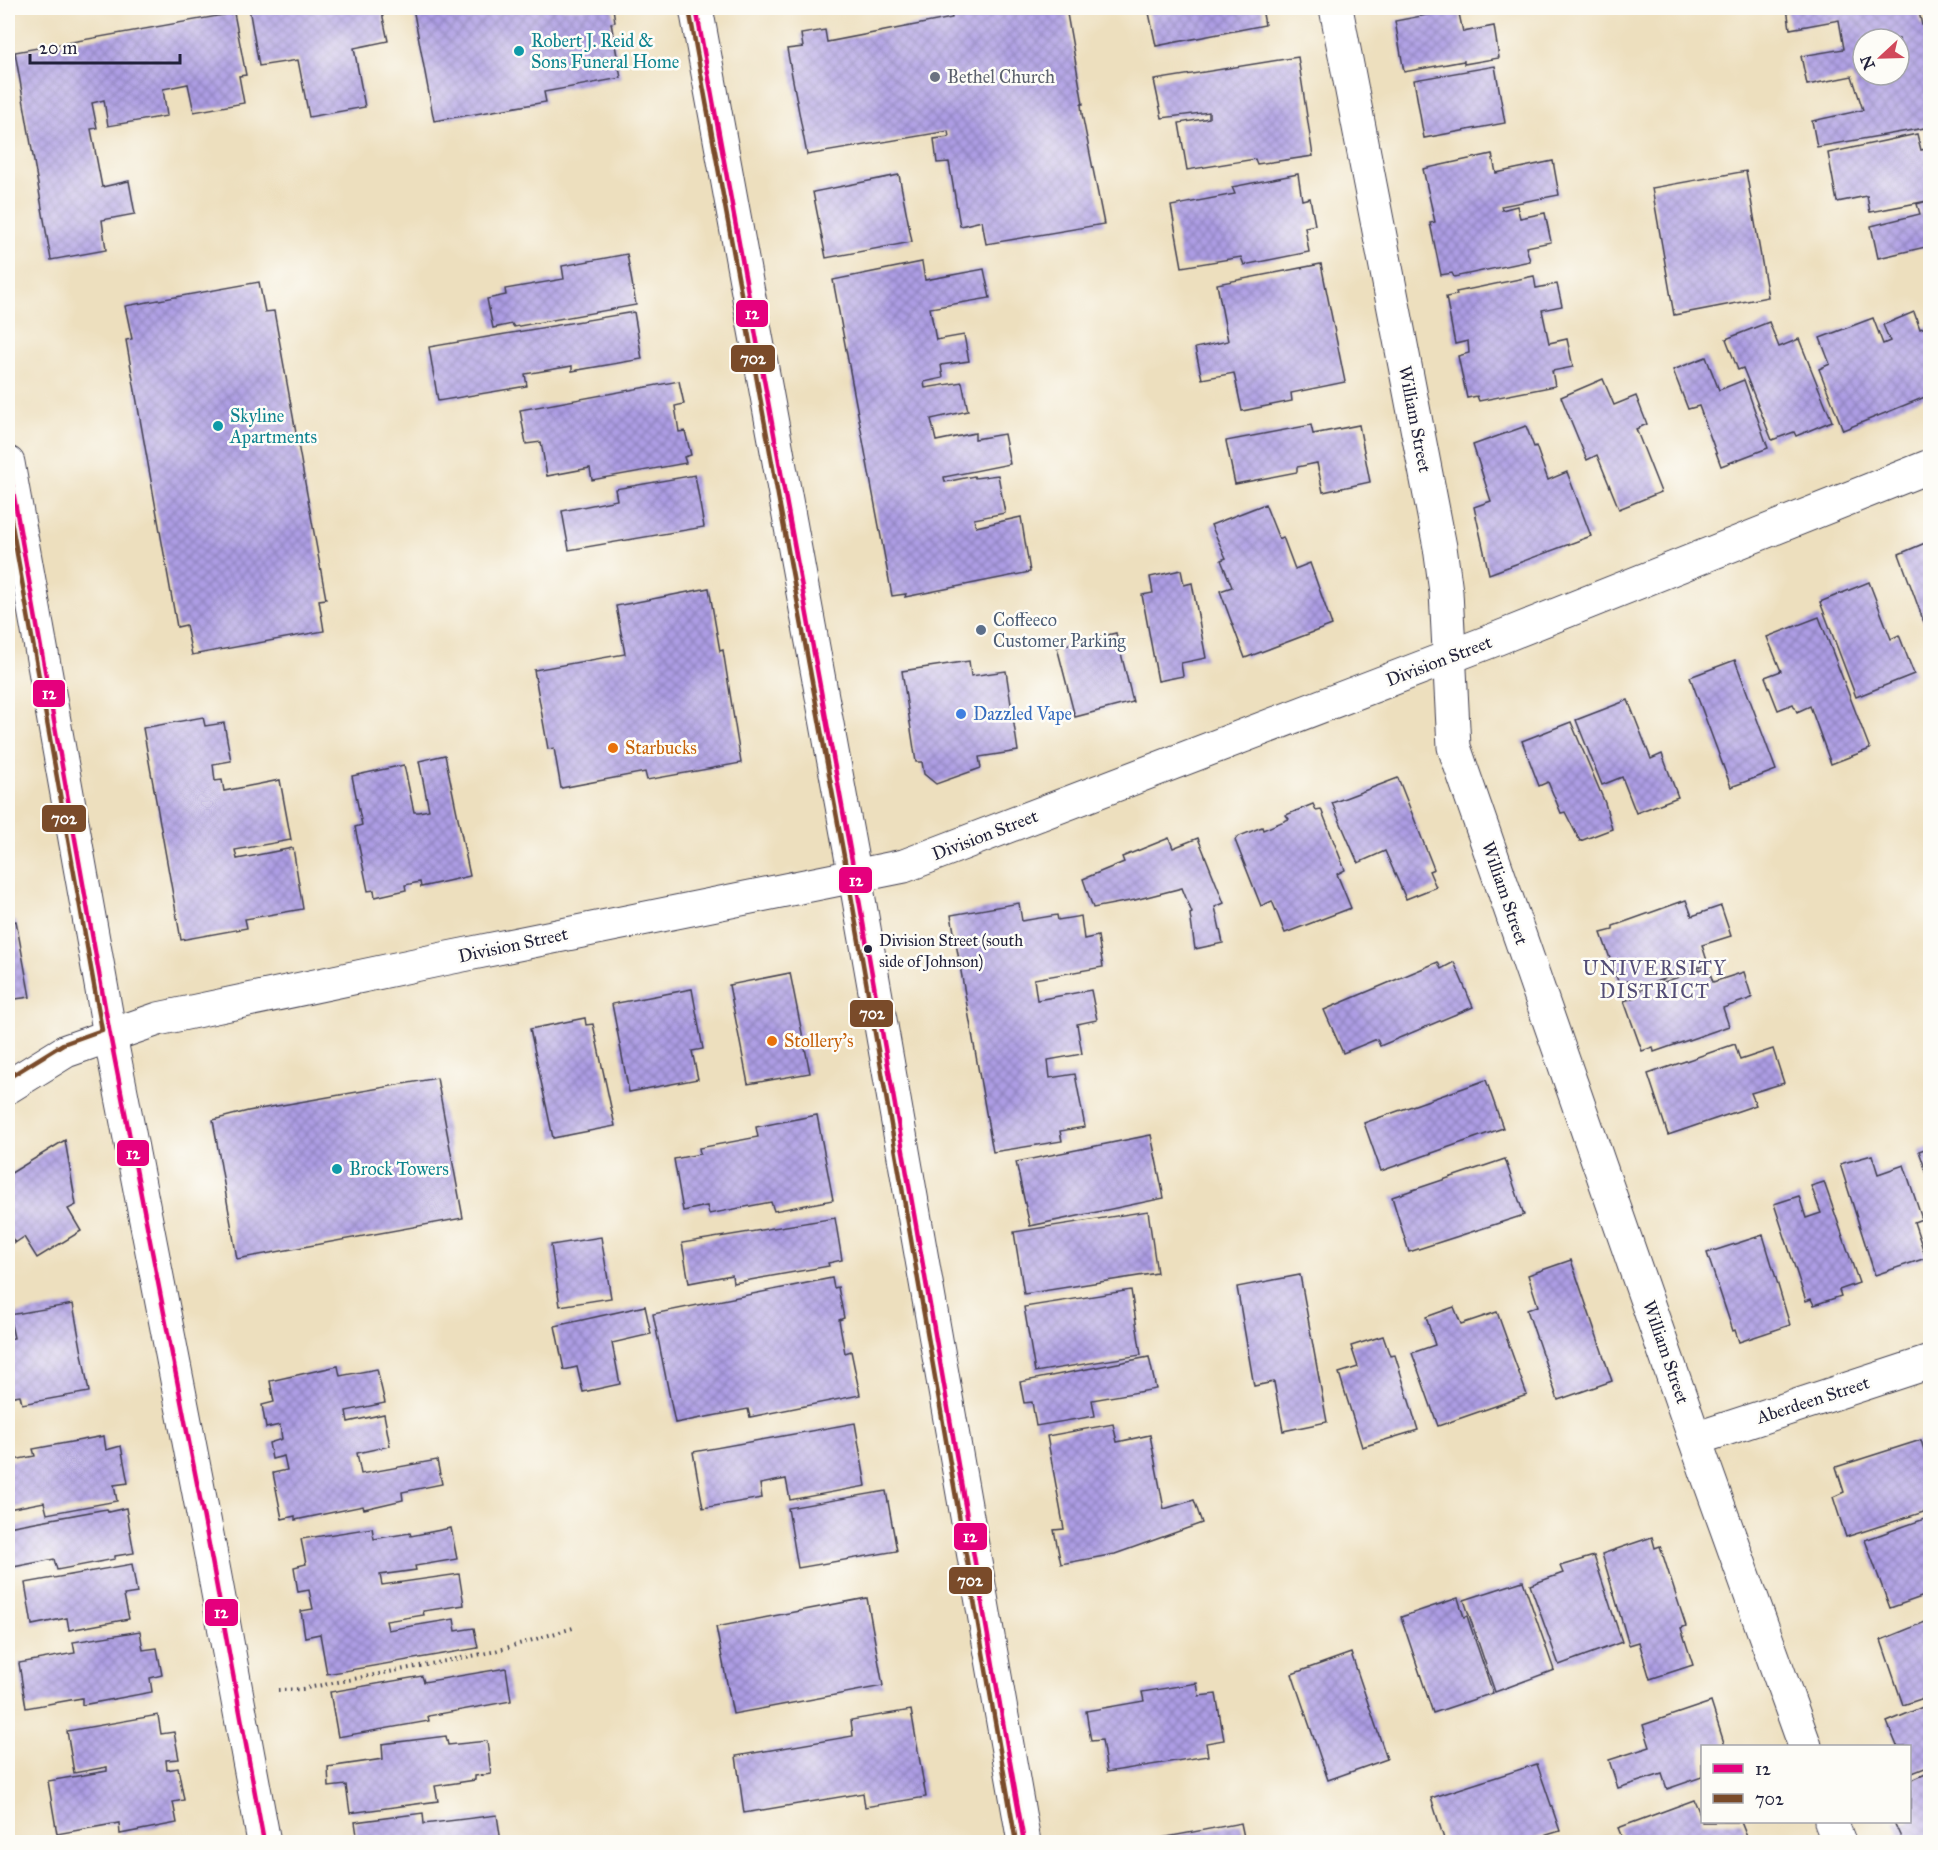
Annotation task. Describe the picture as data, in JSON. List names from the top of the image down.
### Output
{
  "streets": {
    "street": ["William Street", "Division Street", "Aberdeen Street"]
  },
  "crossings": [
    ["William Street", "Division Street"],
    ["William Street", "Aberdeen Street"]
  ],
  "districts": ["UNIVERSITY DISTRICT"],
  "places": [
    "Robert J. Reid & Sons Funeral Home",
    "Bethel Church",
    "Skyline Apartments",
    "Coffeeco Customer Parking",
    "Dazzled Vape",
    "Starbucks",
    "Division Street (south side of Johnson)",
    "Stollery's",
    "Brock Towers"
  ],
  "lines": ["transit line 12", "transit line 702"],
  "legend": ["12", "702"],
  "scale_bar": "20 m",
  "north": "left"
}
